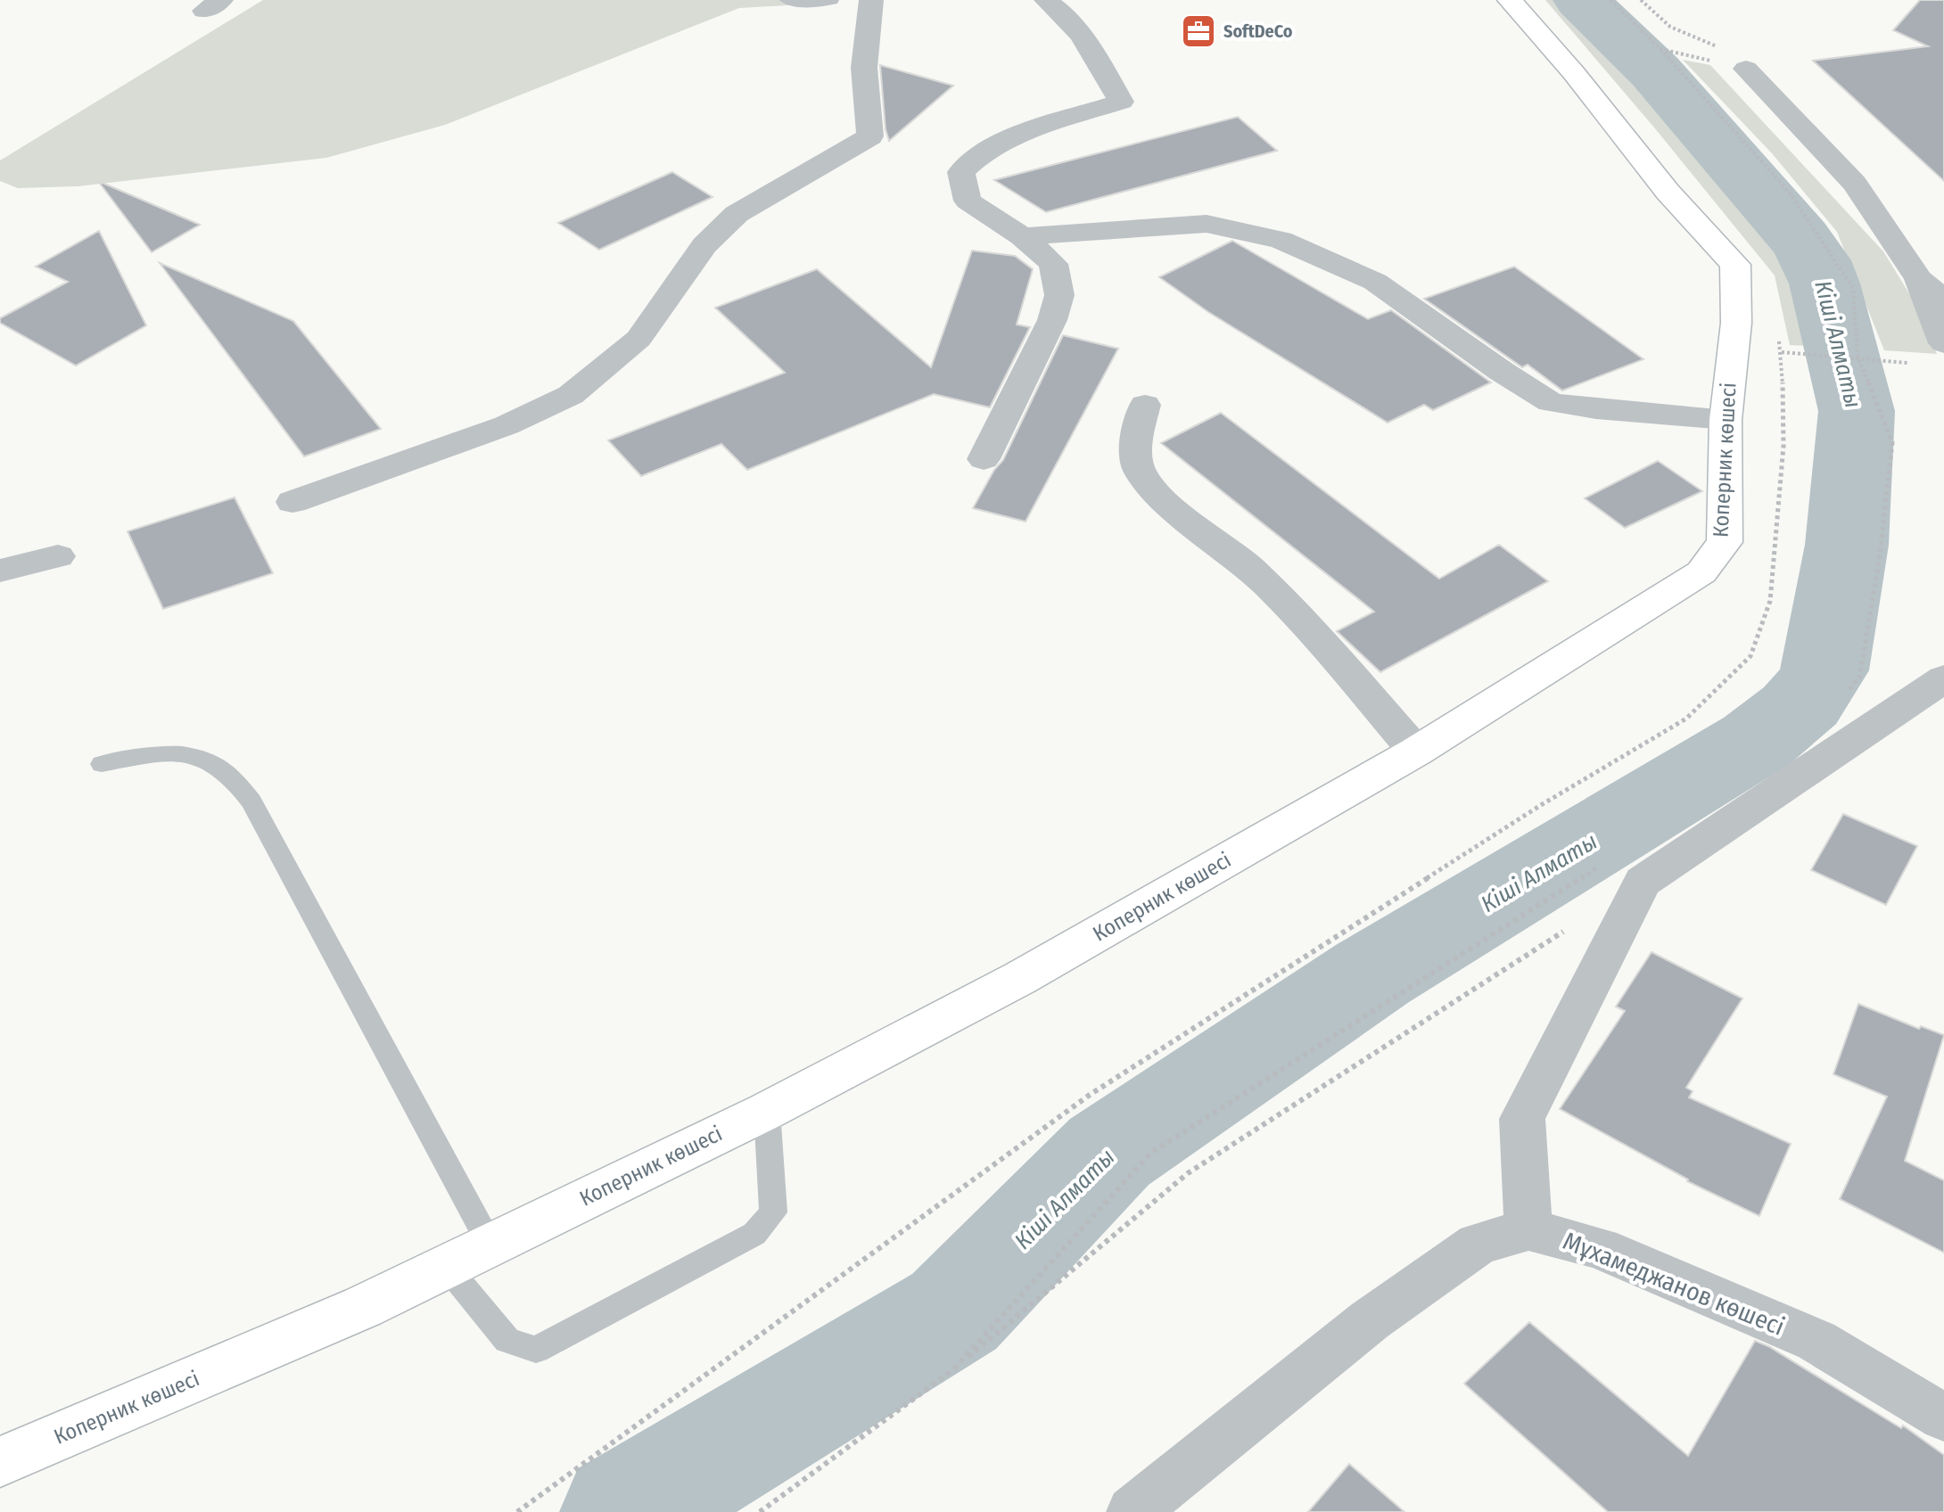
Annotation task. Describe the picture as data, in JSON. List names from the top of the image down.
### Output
{
  "streets": {
    "street": ["Коперник көшесі", "Мұхамеджанов көшесі"]
  },
  "water": ["Кіші Алматы"],
  "places": {
    "office": ["SoftDeCo"]
  }
}
